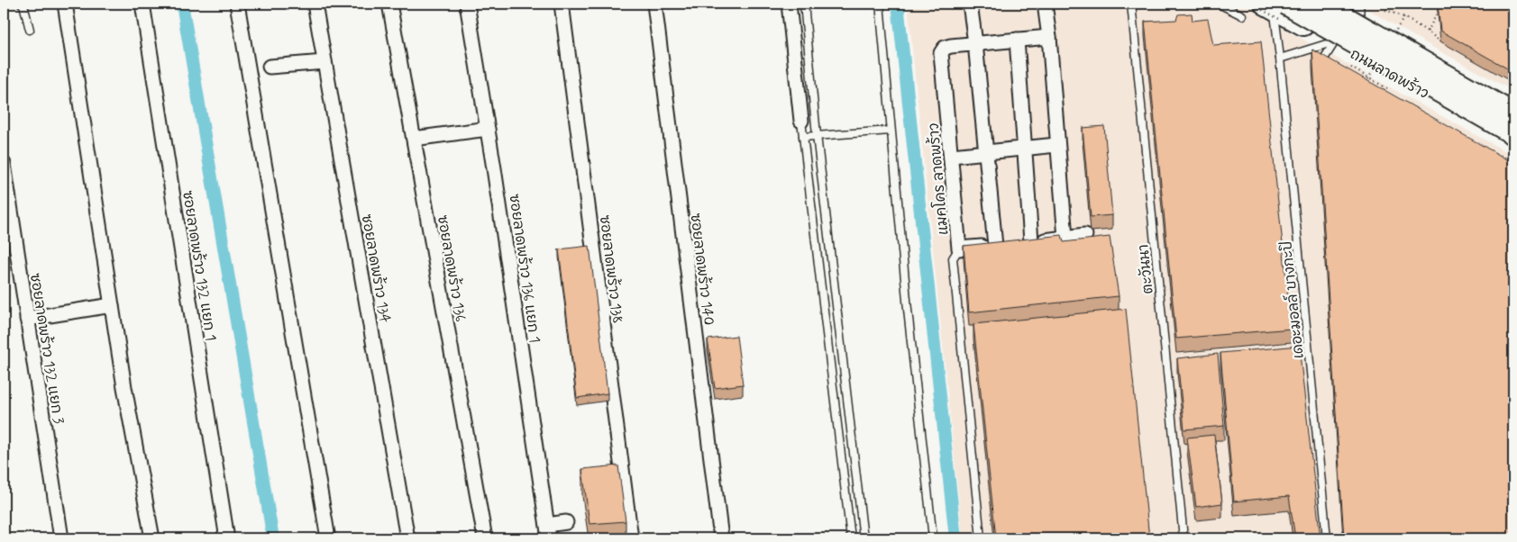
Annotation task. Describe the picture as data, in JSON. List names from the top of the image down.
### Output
{
  "streets": {
    "main road": ["ถนนลาดพร้าว"],
    "street": [
      "แมคโคร ลาดพร้าว",
      "ซอยลาดพร้าว 132 แยก 1",
      "ซอยลาดพร้าว 134",
      "ซอยลาดพร้าว 136",
      "ซอยลาดพร้าว 136 แยก 1",
      "ซอยลาดพร้าว 138",
      "ซอยลาดพร้าว 140",
      "ซอยลาดพร้าว 132 แยก 3"
    ],
    "lane": ["ตะวันนา", "เดอะมอลล์ บางกะปิ"]
  },
  "crossings": [
    ["ถนนลาดพร้าว", "เดอะมอลล์ บางกะปิ"]
  ]
}
